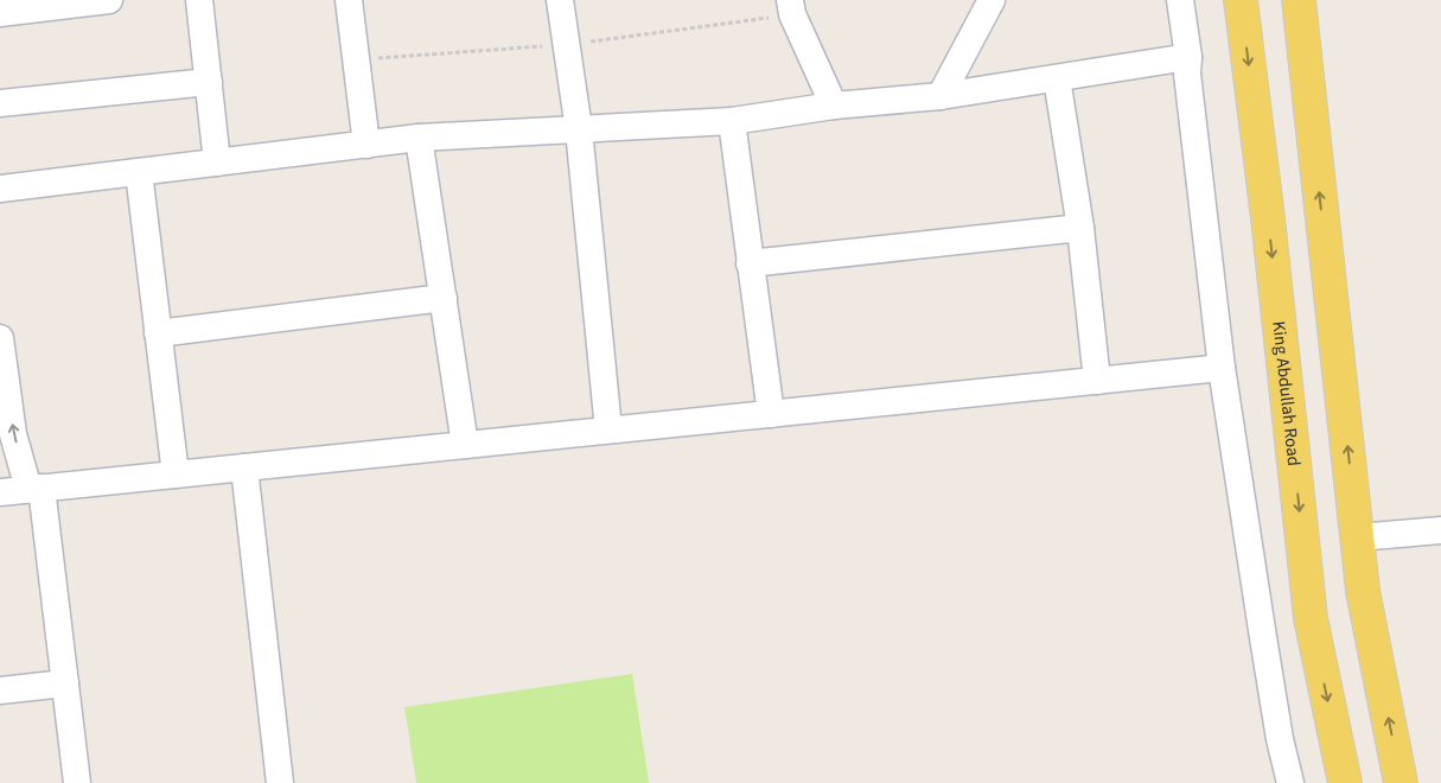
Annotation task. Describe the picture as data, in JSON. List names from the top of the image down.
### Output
{
  "streets": {
    "main road": ["King Abdullah Road"]
  }
}
